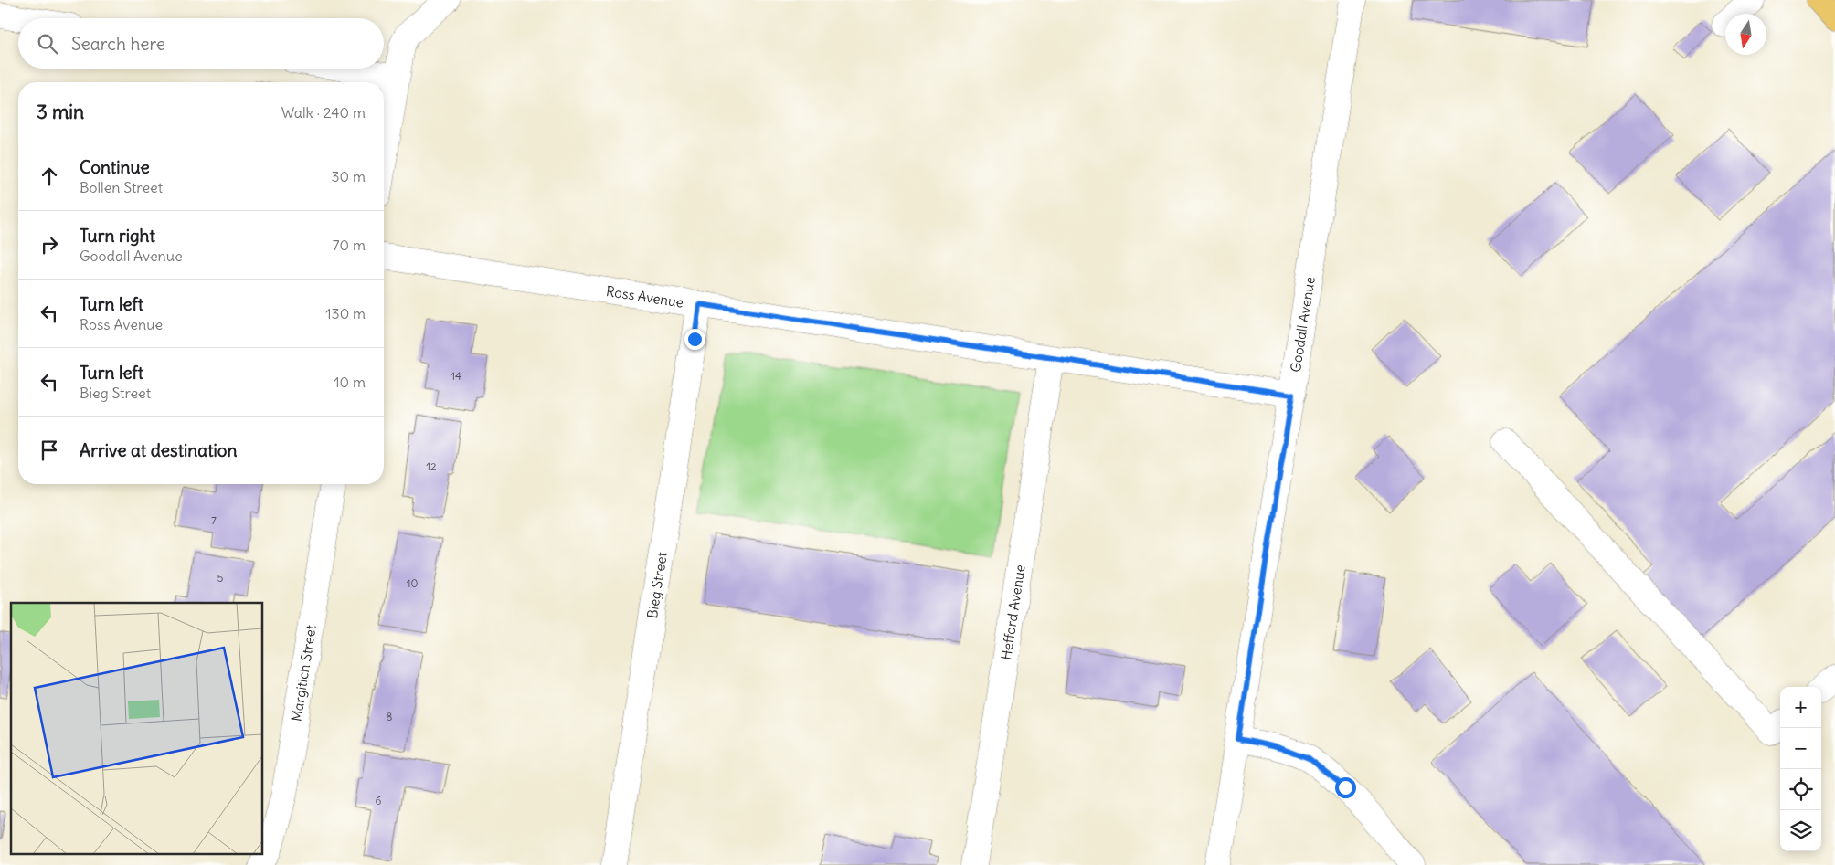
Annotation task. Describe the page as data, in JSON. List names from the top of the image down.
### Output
{
  "streets": {
    "street": [
      "Ross Avenue",
      "Goodall Avenue",
      "Bieg Street",
      "Hefford Avenue",
      "Margitich Street"
    ]
  },
  "crossings": [
    ["Ross Avenue", "Goodall Avenue"],
    ["Ross Avenue", "Bieg Street"],
    ["Ross Avenue", "Hefford Avenue"]
  ],
  "house_numbers": [
    "14",
    "12",
    "7",
    "5",
    "10",
    "8",
    "6"
  ],
  "north": "bottom",
  "page": {
    "search": "Search here",
    "heading": ["3 min", "Walk · 240 m"],
    "list": [
      ["Continue", "Bollen Street", "30 m"],
      ["Turn right", "Goodall Avenue", "70 m"],
      ["Turn left", "Ross Avenue", "130 m"],
      ["Turn left", "Bieg Street", "10 m"],
      "Arrive at destination"
    ],
    "map_buttons": ["+", "−"]
  }
}
